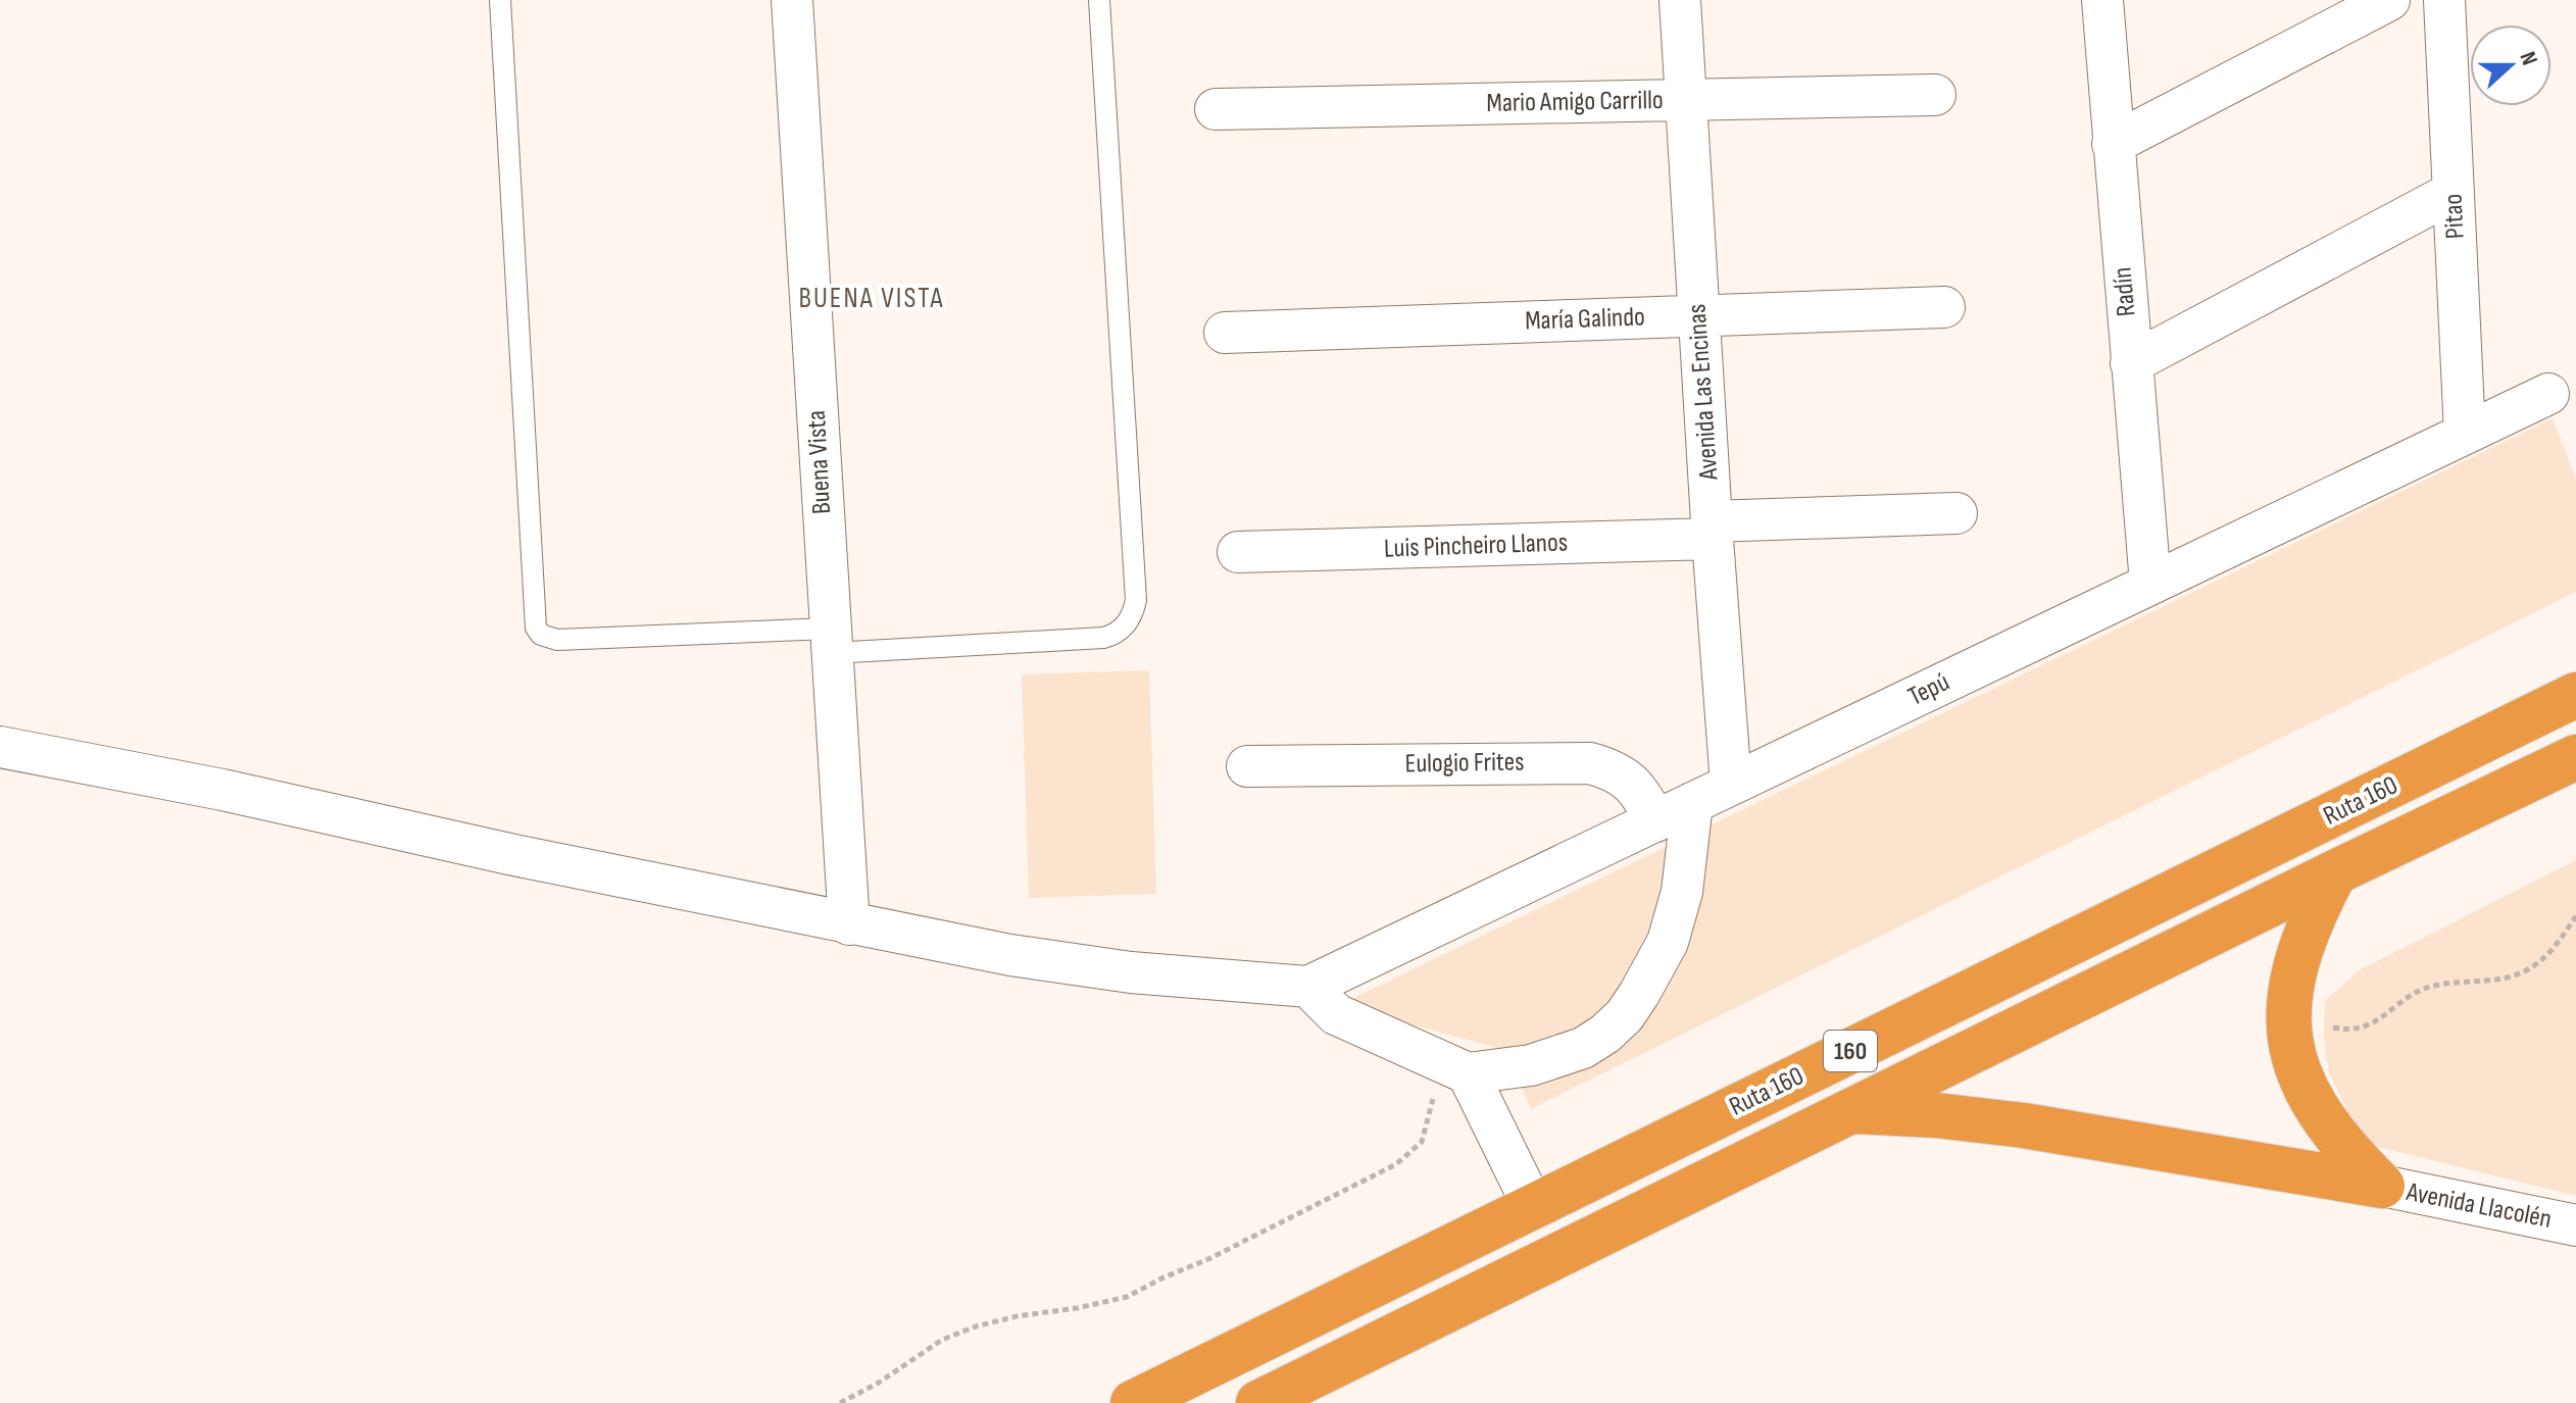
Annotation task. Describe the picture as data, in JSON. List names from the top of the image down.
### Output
{
  "streets": {
    "highway": ["Ruta 160", "160"],
    "street": [
      "Mario Amigo Carrillo",
      "Pitao",
      "Radín",
      "María Galindo",
      "Avenida Las Encinas",
      "Buena Vista",
      "Luis Pincheiro Llanos",
      "Tepú",
      "Eulogio Frites",
      "Avenida Llacolén"
    ]
  },
  "crossings": [
    ["Mario Amigo Carrillo", "Avenida Las Encinas"],
    ["Pitao", "Tepú"],
    ["Radín", "Tepú"],
    ["María Galindo", "Avenida Las Encinas"],
    ["Avenida Las Encinas", "Luis Pincheiro Llanos"],
    ["Avenida Las Encinas", "Tepú"],
    ["Tepú", "Eulogio Frites"]
  ],
  "districts": ["BUENA VISTA"],
  "north": "right"
}
